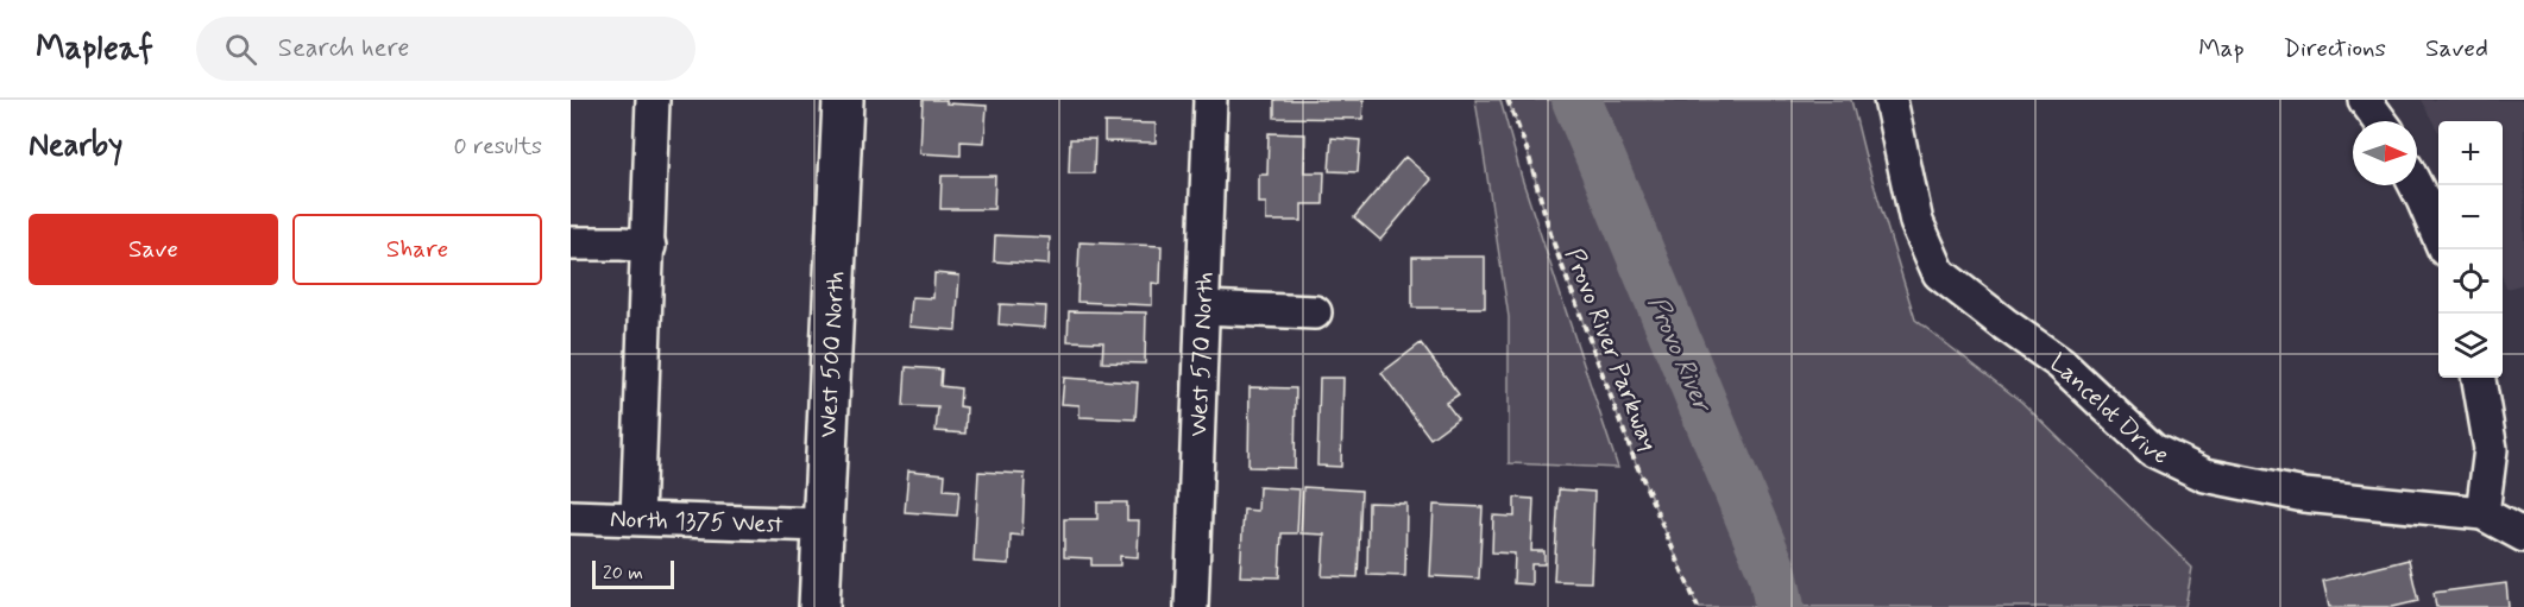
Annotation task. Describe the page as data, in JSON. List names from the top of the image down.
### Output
{
  "streets": {
    "street": [
      "West 500 North",
      "West 570 North",
      "Lancelot Drive",
      "North 1375 West"
    ],
    "path": ["Provo River Parkway"]
  },
  "crossings": [
    ["West 500 North", "North 1375 West"]
  ],
  "water": ["Provo River"],
  "scale_bar": "20 m",
  "north": "right",
  "page": {
    "header": "Mapleaf",
    "search": "Search here",
    "nav": ["Map", "Directions", "Saved"],
    "heading": ["Nearby", "0 results"],
    "map_buttons": ["+", "−"],
    "buttons": ["Save", "Share"],
    "scale": "20 m"
  }
}
